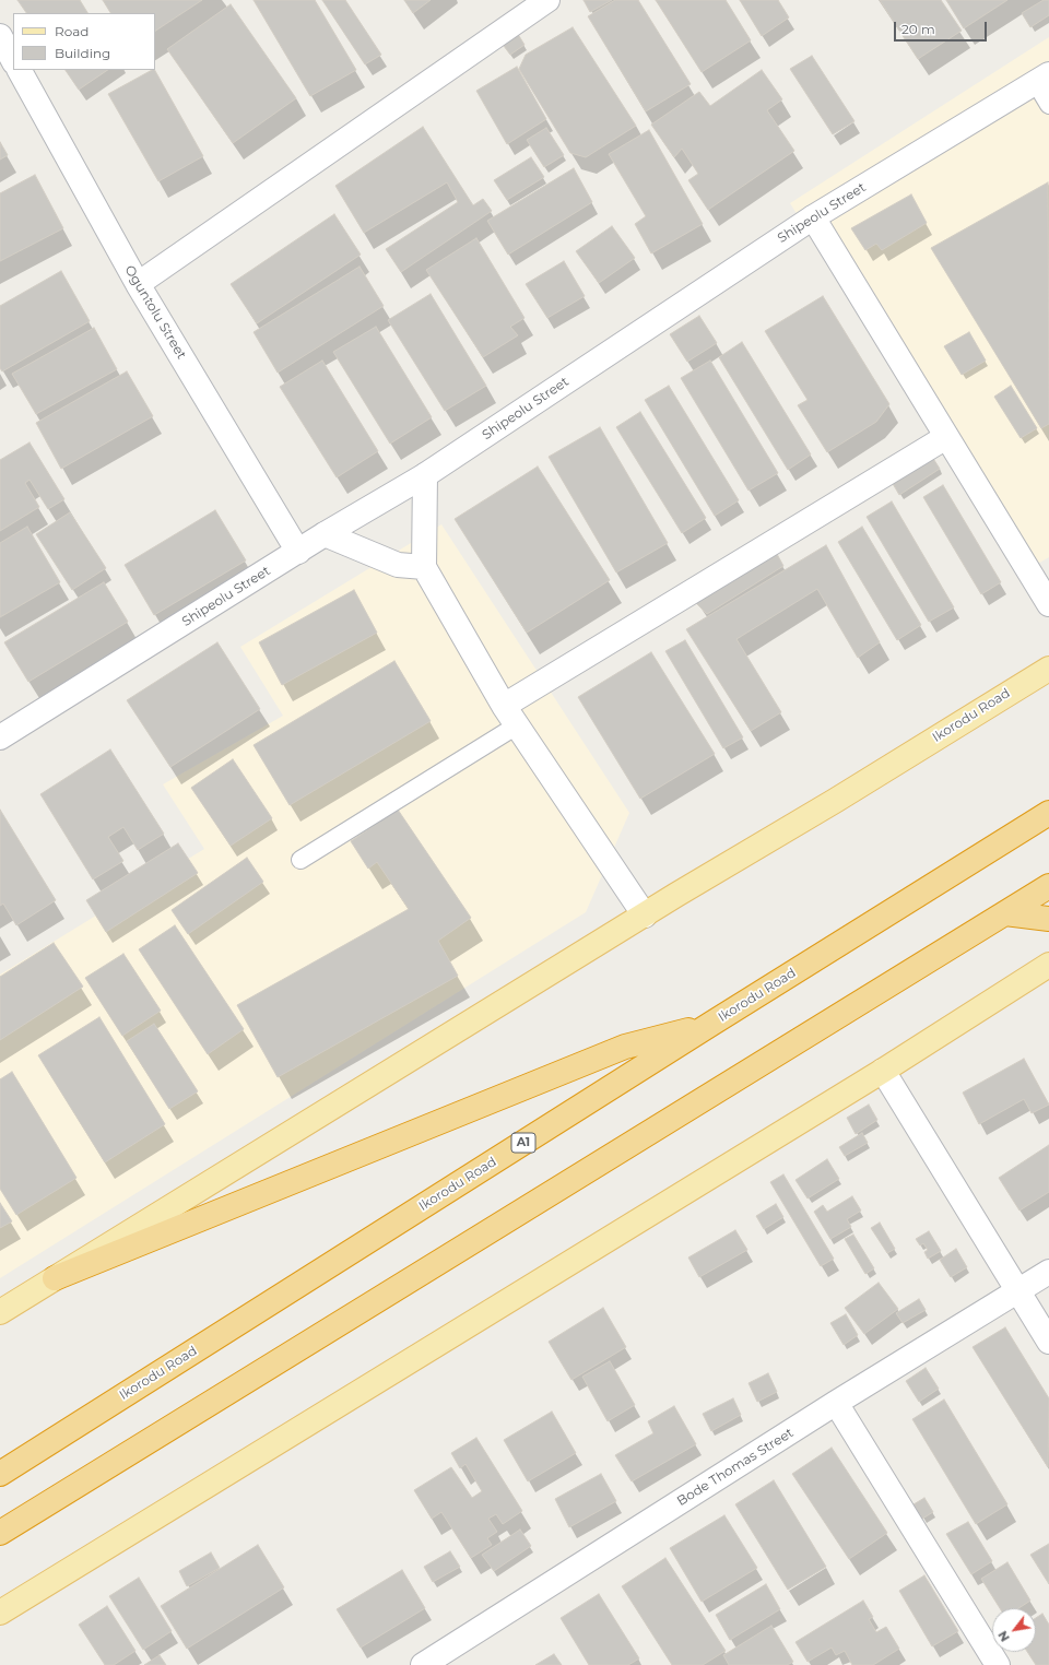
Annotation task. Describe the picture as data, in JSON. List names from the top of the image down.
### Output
{
  "streets": {
    "highway": ["Ikorodu Road", "A1"],
    "street": ["Shipeolu Street", "Oguntolu Street", "Bode Thomas Street"]
  },
  "crossings": [
    ["Shipeolu Street", "Oguntolu Street"]
  ],
  "legend": ["Road", "Building"],
  "scale_bar": "20 m",
  "north": "bottom left"
}
